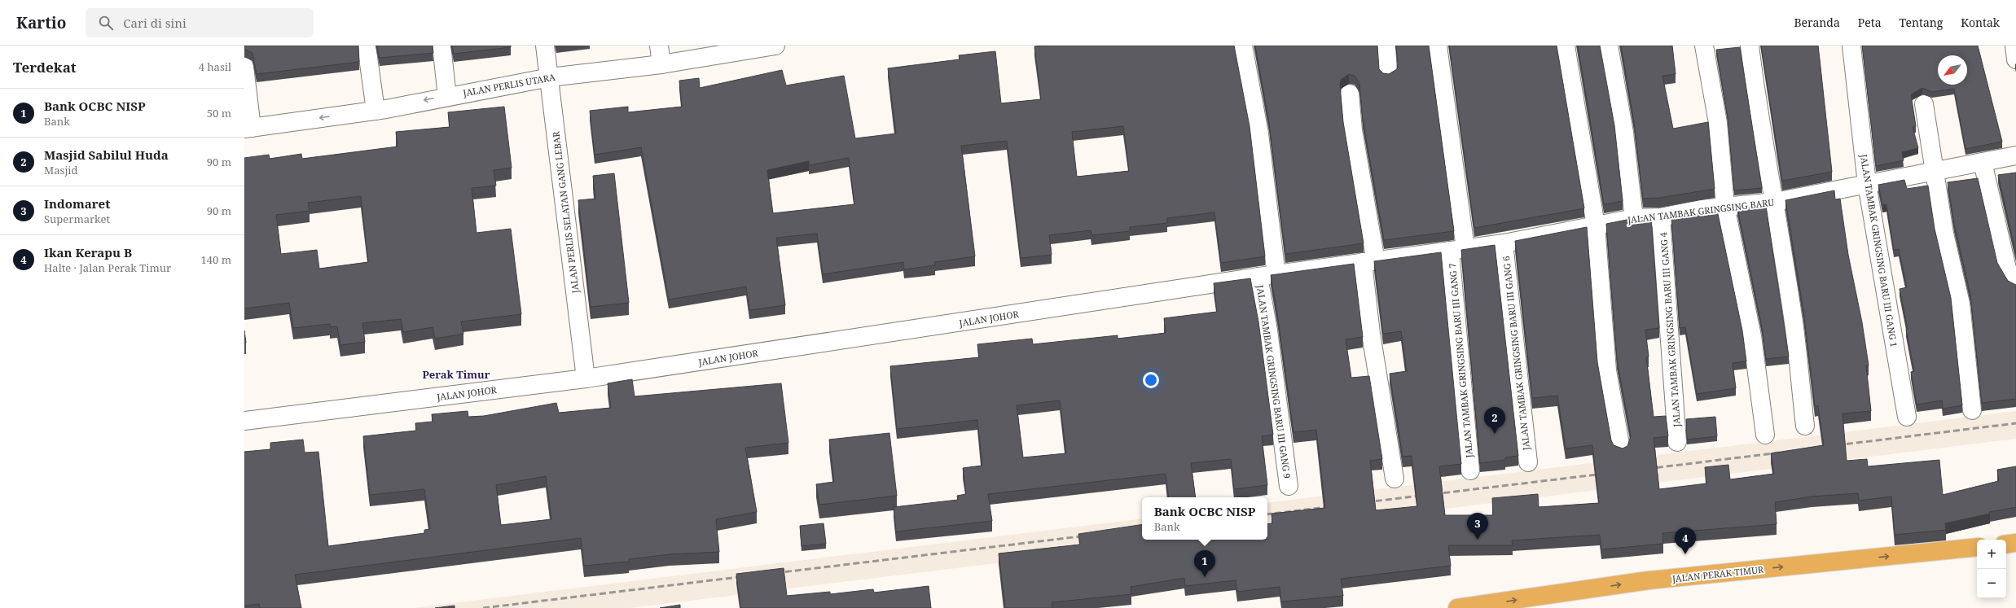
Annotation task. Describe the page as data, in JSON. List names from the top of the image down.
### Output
{
  "streets": {
    "highway": ["JALAN PERAK TIMUR"],
    "street": [
      "JALAN PERLIS UTARA",
      "JALAN TAMBAK GRINGSING BARU",
      "JALAN PERLIS SELATAN GANG LEBAR",
      "JALAN TAMBAK GRINGSING BARU III GANG 1",
      "JALAN JOHOR",
      "JALAN TAMBAK GRINGSING BARU III GANG 4",
      "JALAN TAMBAK GRINGSING BARU III GANG 6",
      "JALAN TAMBAK GRINGSING BARU III GANG 7",
      "JALAN TAMBAK GRINGSING BARU III GANG 9"
    ]
  },
  "crossings": [
    ["JALAN PERLIS UTARA", "JALAN PERLIS SELATAN GANG LEBAR"],
    ["JALAN TAMBAK GRINGSING BARU", "JALAN TAMBAK GRINGSING BARU III GANG 1"],
    ["JALAN TAMBAK GRINGSING BARU", "JALAN JOHOR"],
    ["JALAN TAMBAK GRINGSING BARU", "JALAN TAMBAK GRINGSING BARU III GANG 4"],
    ["JALAN TAMBAK GRINGSING BARU", "JALAN TAMBAK GRINGSING BARU III GANG 6"],
    ["JALAN TAMBAK GRINGSING BARU", "JALAN TAMBAK GRINGSING BARU III GANG 7"],
    ["JALAN TAMBAK GRINGSING BARU", "JALAN TAMBAK GRINGSING BARU III GANG 9"],
    ["JALAN PERLIS SELATAN GANG LEBAR", "JALAN JOHOR"]
  ],
  "one_way": ["JALAN PERLIS UTARA", "JALAN PERAK TIMUR"],
  "districts": ["Perak Timur"],
  "north": "bottom left",
  "page": {
    "header": "Kartio",
    "search": "Cari di sini",
    "nav": [
      "Beranda",
      "Peta",
      "Tentang",
      "Kontak"
    ],
    "heading": ["Terdekat", "4 hasil"],
    "list": [
      {
        "mark": "1",
        "name": "Bank OCBC NISP",
        "note": "Bank",
        "value": "50 m"
      },
      {
        "mark": "2",
        "name": "Masjid Sabilul Huda",
        "note": "Masjid",
        "value": "90 m"
      },
      {
        "mark": "3",
        "name": "Indomaret",
        "note": "Supermarket",
        "value": "90 m"
      },
      {
        "mark": "4",
        "name": "Ikan Kerapu B",
        "note": "Halte · Jalan Perak Timur",
        "value": "140 m"
      }
    ],
    "pins": [
      "2",
      "3",
      "4",
      "1"
    ],
    "popup": ["Bank OCBC NISP", "Bank"],
    "map_buttons": ["+", "−"]
  }
}
